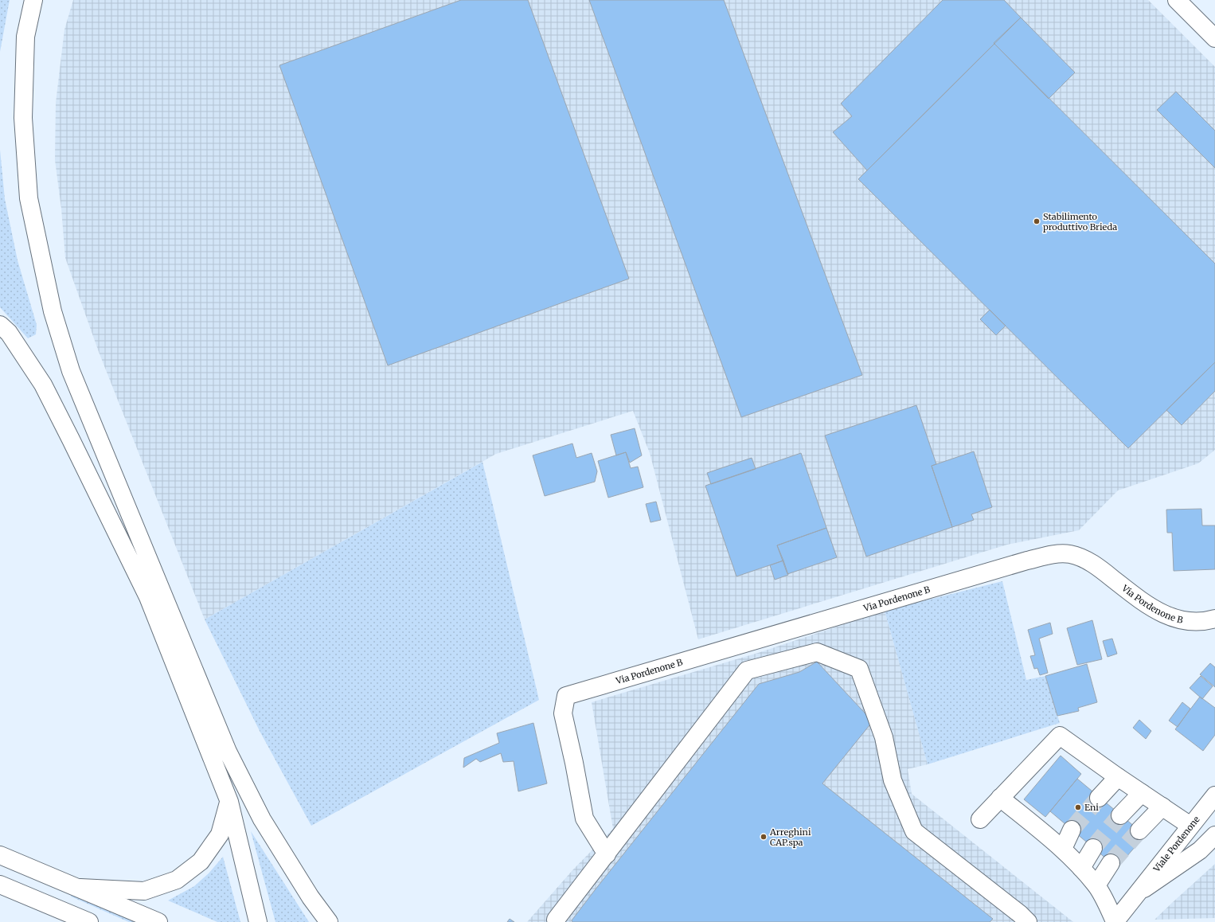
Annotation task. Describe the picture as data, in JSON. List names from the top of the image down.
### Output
{
  "streets": {
    "main road": ["Via Pordenone B", "Viale Pordenone"]
  },
  "places": ["Stabilimento produttivo Brieda", "Eni", "Arreghini CAP.spa"]
}
